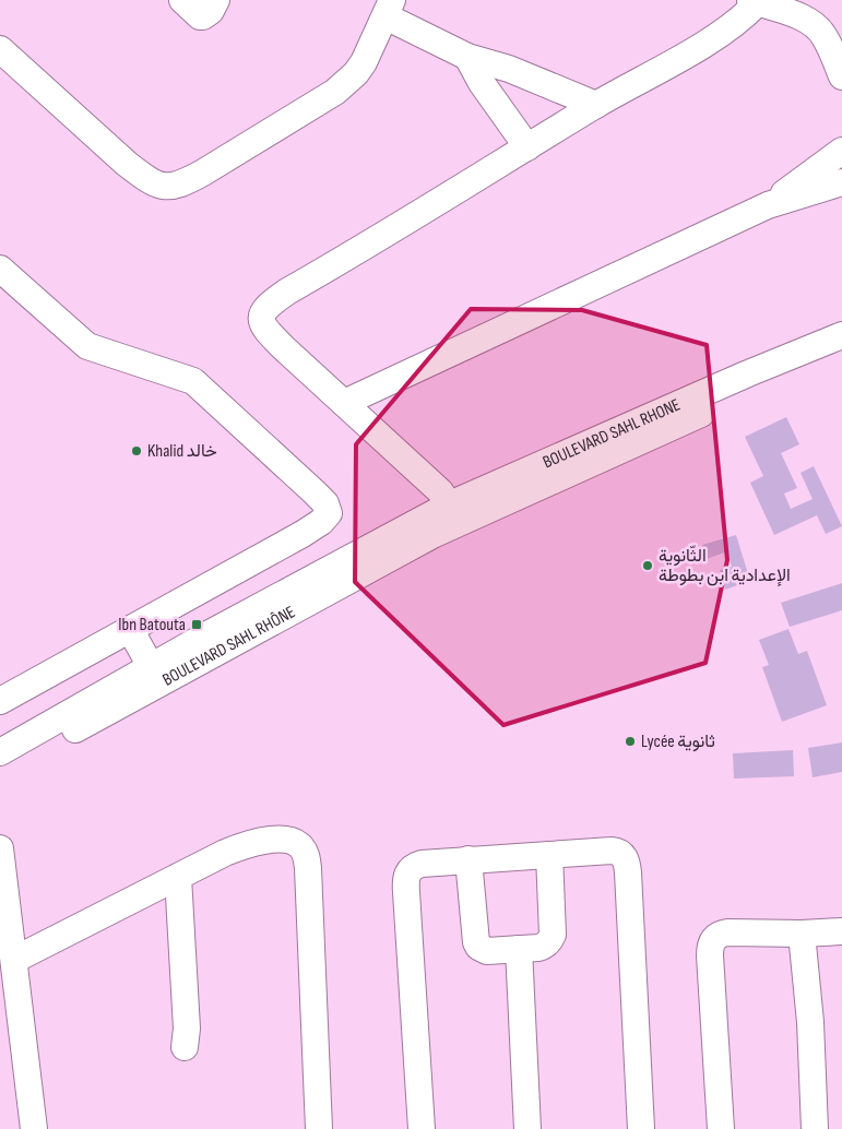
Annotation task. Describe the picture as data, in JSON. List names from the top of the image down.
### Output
{
  "streets": {
    "street": ["BOULEVARD SAHL RHONE", "BOULEVARD SAHL RHÔNE"]
  },
  "crossings": [
    ["BOULEVARD SAHL RHONE", "BOULEVARD SAHL RHÔNE"]
  ],
  "places": {
    "other": ["Khalid خالد", "الثّانوية الإعدادية ابن بطوطة", "Lycée ثانوية"],
    "transit": ["Ibn Batouta"]
  }
}
